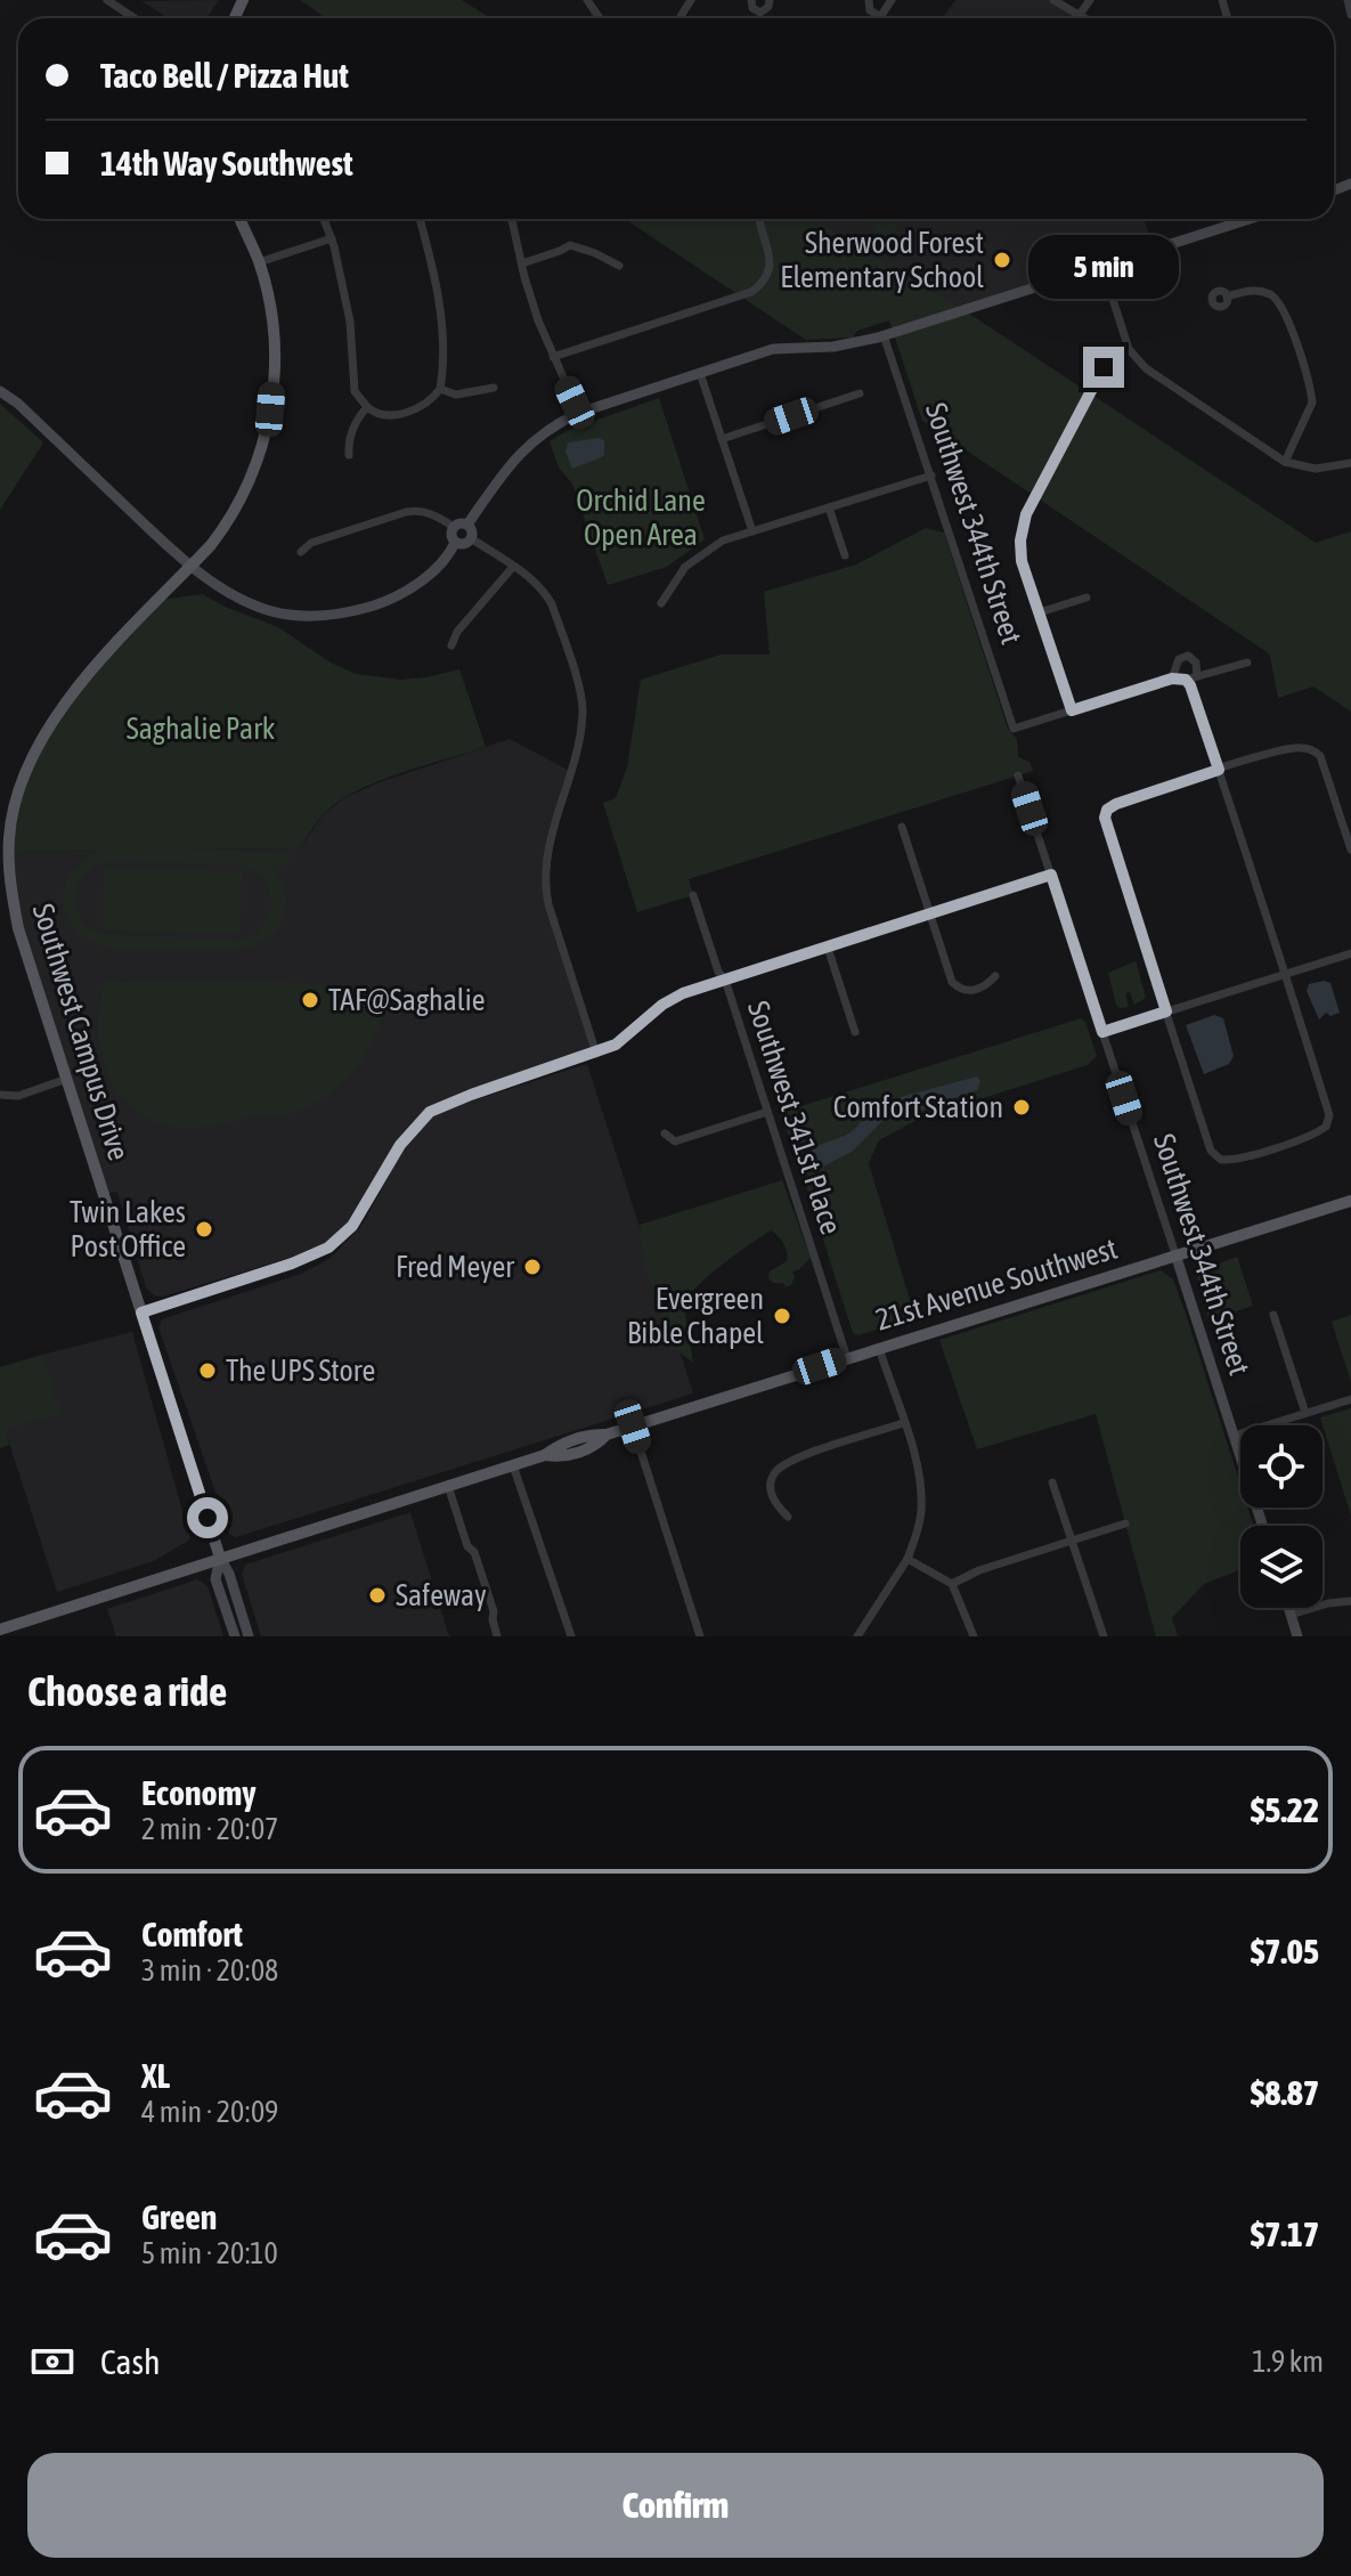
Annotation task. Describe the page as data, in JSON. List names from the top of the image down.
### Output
{
  "streets": {
    "main road": ["Southwest Campus Drive", "21st Avenue Southwest"],
    "street": ["Southwest 344th Street", "Southwest 341st Place"]
  },
  "crossings": [
    ["Southwest 344th Street", "21st Avenue Southwest"],
    ["Southwest Campus Drive", "21st Avenue Southwest"],
    ["Southwest 341st Place", "21st Avenue Southwest"]
  ],
  "parks": ["Orchid Lane Open Area", "Saghalie Park"],
  "places": [
    "Sherwood Forest Elementary School",
    "TAF@Saghalie",
    "Comfort Station",
    "Twin Lakes Post Office",
    "Fred Meyer",
    "Evergreen Bible Chapel",
    "The UPS Store",
    "Safeway"
  ],
  "page": {
    "banner": ["Taco Bell / Pizza Hut", "14th Way Southwest"],
    "bubble": "5 min",
    "heading": "Choose a ride",
    "list": [
      {
        "name": "Economy",
        "note": "2 min · 20:07",
        "value": "$5.22"
      },
      {
        "name": "Comfort",
        "note": "3 min · 20:08",
        "value": "$7.05"
      },
      {
        "name": "XL",
        "note": "4 min · 20:09",
        "value": "$8.87"
      },
      {
        "name": "Green",
        "note": "5 min · 20:10",
        "value": "$7.17"
      }
    ],
    "pay": ["Cash", "1.9 km"],
    "buttons": "Confirm"
  }
}
